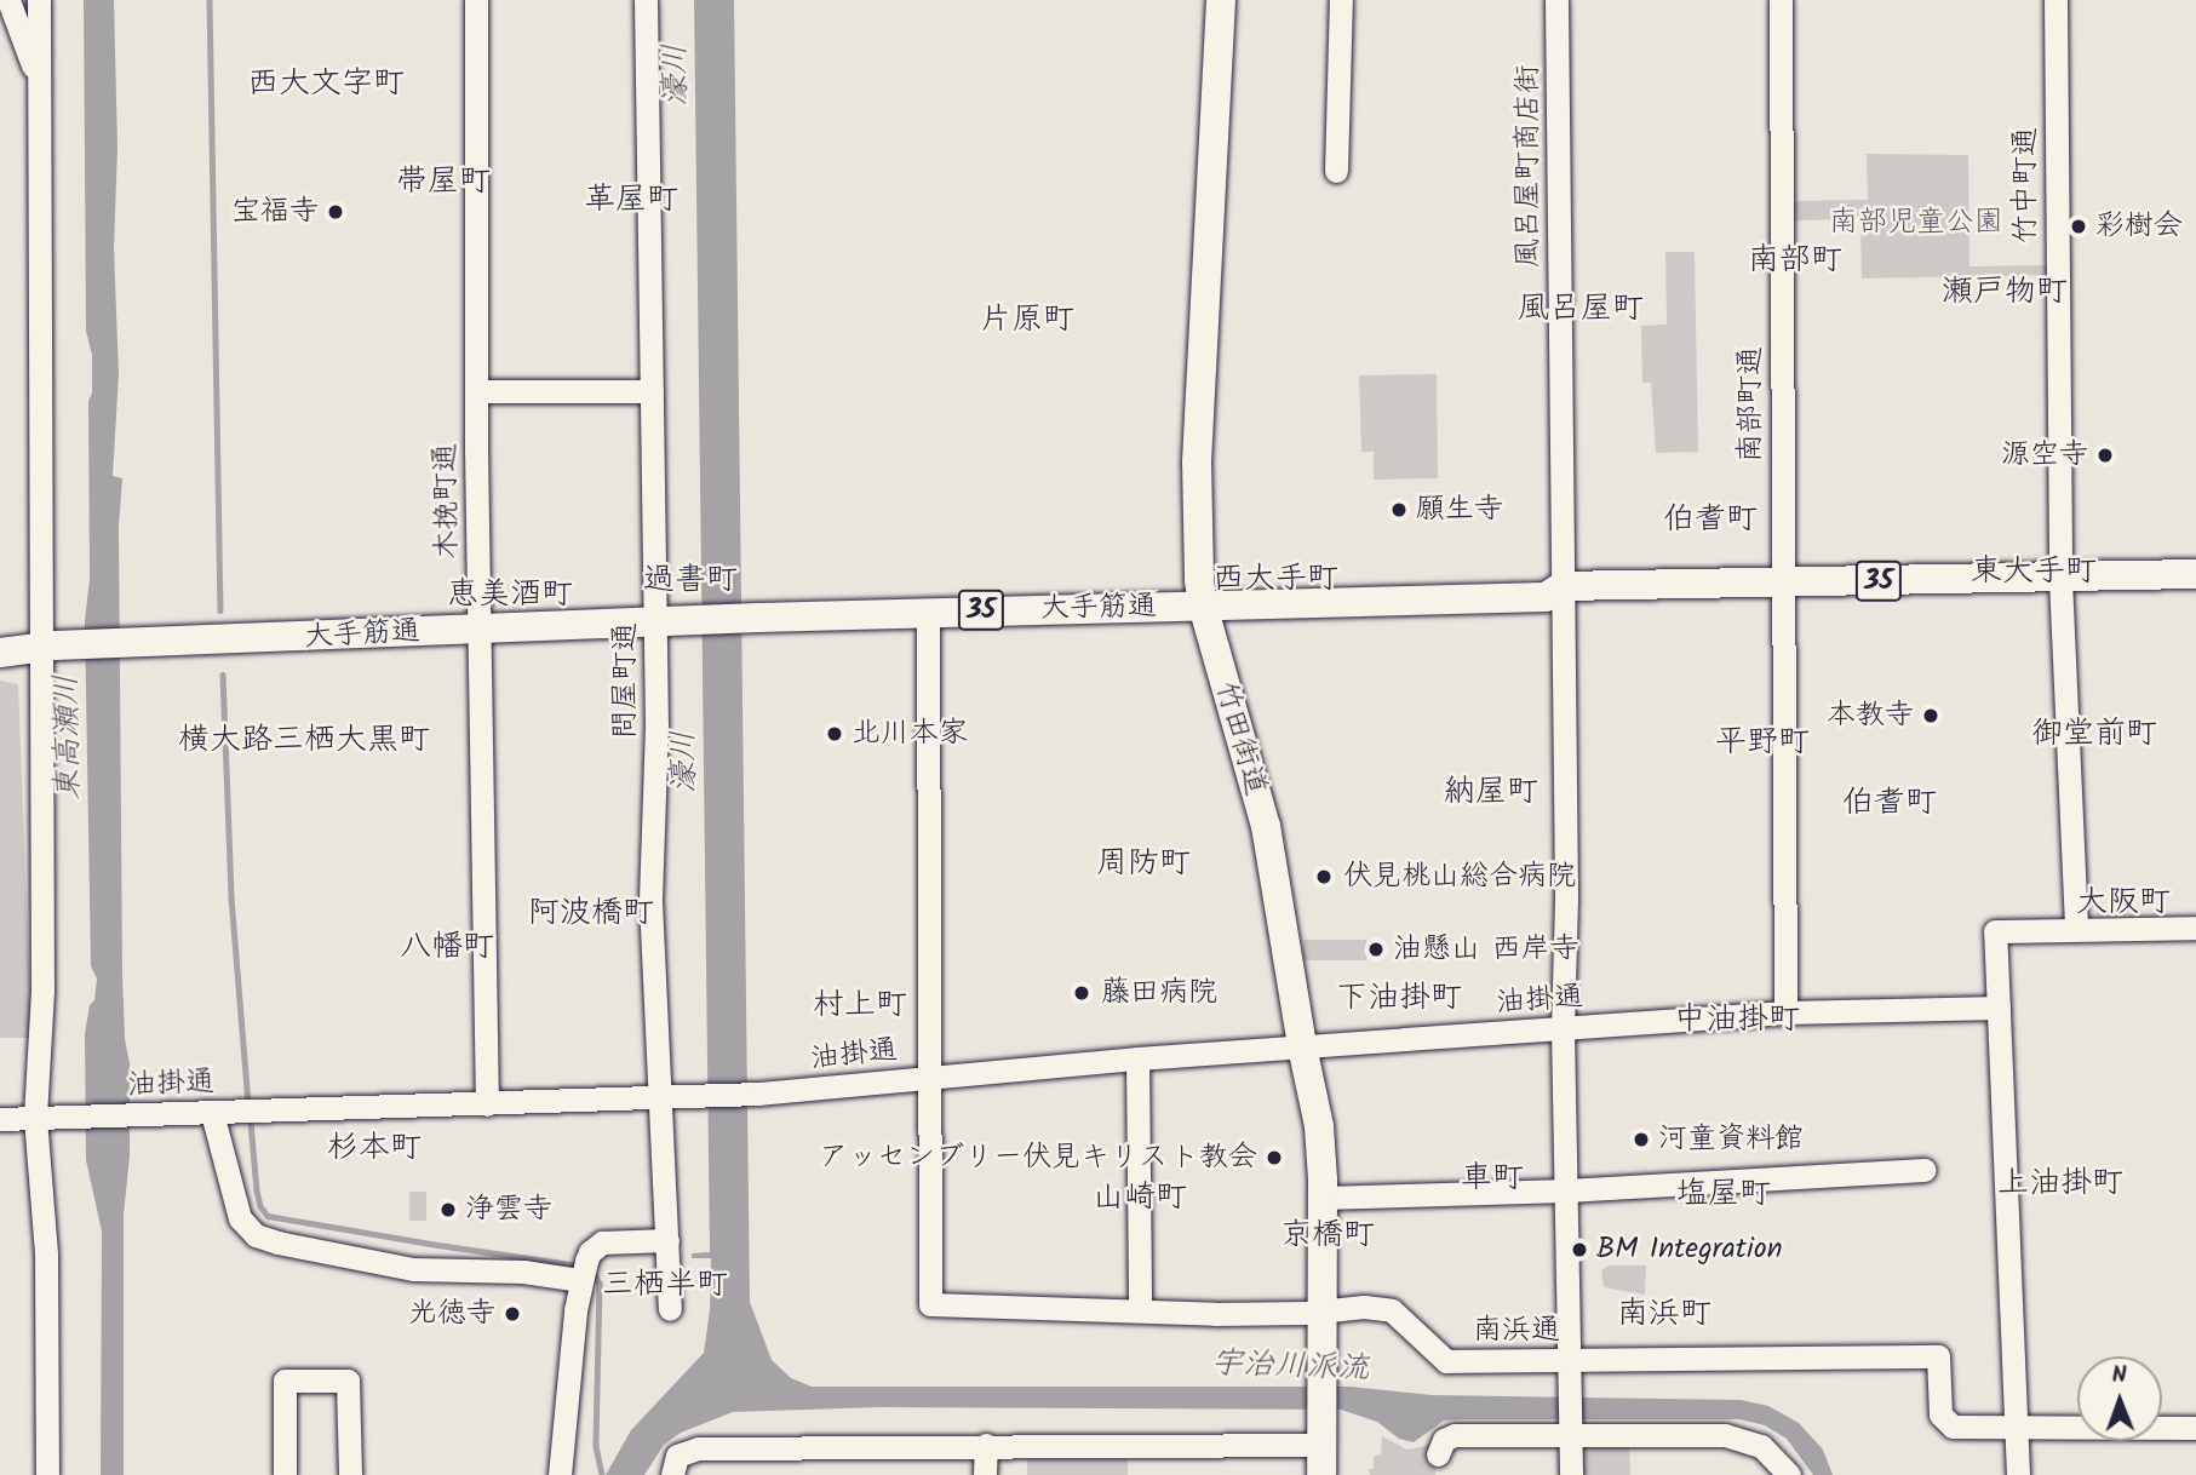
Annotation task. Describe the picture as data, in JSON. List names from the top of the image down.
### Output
{
  "streets": {
    "main road": ["35", "大手筋通", "竹田街道"],
    "street": [
      "風呂屋町商店街",
      "竹中町通",
      "南部町通",
      "木挽町通",
      "問屋町通",
      "油掛通",
      "南浜通"
    ]
  },
  "crossings": [
    ["風呂屋町商店街", "大手筋通"],
    ["風呂屋町商店街", "油掛通"],
    ["風呂屋町商店街", "南浜通"],
    ["竹中町通", "大手筋通"],
    ["南部町通", "大手筋通"],
    ["南部町通", "油掛通"],
    ["木挽町通", "大手筋通"],
    ["木挽町通", "油掛通"],
    ["大手筋通", "問屋町通"],
    ["大手筋通", "竹田街道"],
    ["問屋町通", "油掛通"],
    ["竹田街道", "油掛通"],
    ["竹田街道", "南浜通"],
    ["油掛通", "南浜通"]
  ],
  "districts": [
    "西大文字町",
    "帯屋町",
    "革屋町",
    "南部町",
    "瀬戸物町",
    "風呂屋町",
    "片原町",
    "伯耆町",
    "東大手町",
    "西大手町",
    "過書町",
    "恵美酒町",
    "御堂前町",
    "横大路三栖大黒町",
    "平野町",
    "納屋町",
    "伯耆町",
    "周防町",
    "大阪町",
    "阿波橋町",
    "八幡町",
    "下油掛町",
    "村上町",
    "中油掛町",
    "杉本町",
    "車町",
    "上油掛町",
    "塩屋町",
    "山崎町",
    "京橋町",
    "三栖半町",
    "南浜町"
  ],
  "water": ["濠川", "東高瀬川", "宇治川派流"],
  "parks": ["南部児童公園"],
  "places": [
    "宝福寺",
    "彩樹会",
    "源空寺",
    "願生寺",
    "本教寺",
    "北川本家",
    "伏見桃山総合病院",
    "油懸山 西岸寺",
    "藤田病院",
    "河童資料館",
    "アッセンブリー伏見キリスト教会",
    "浄雲寺",
    "BM Integration",
    "光徳寺"
  ],
  "north": "top"
}
